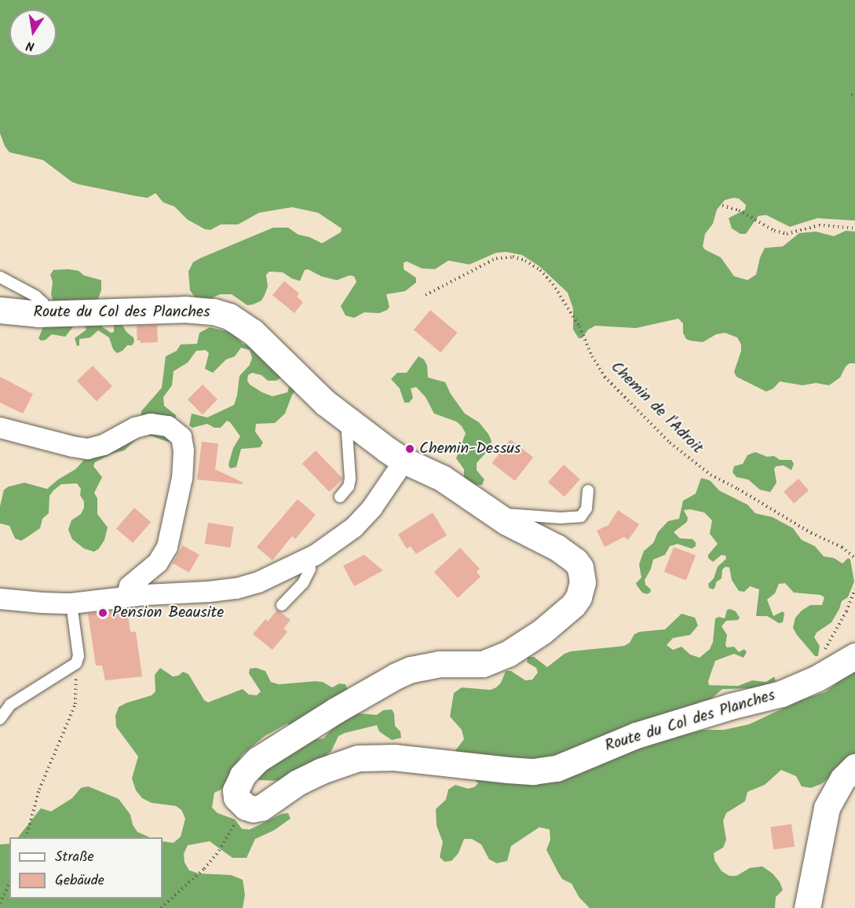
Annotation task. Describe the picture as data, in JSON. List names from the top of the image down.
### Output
{
  "streets": {
    "street": ["Route du Col des Planches"],
    "path": ["Chemin de l'Adroit"]
  },
  "places": ["Chemin-Dessus", "Pension Beausite"],
  "legend": ["Straße", "Gebäude"],
  "north": "bottom"
}
